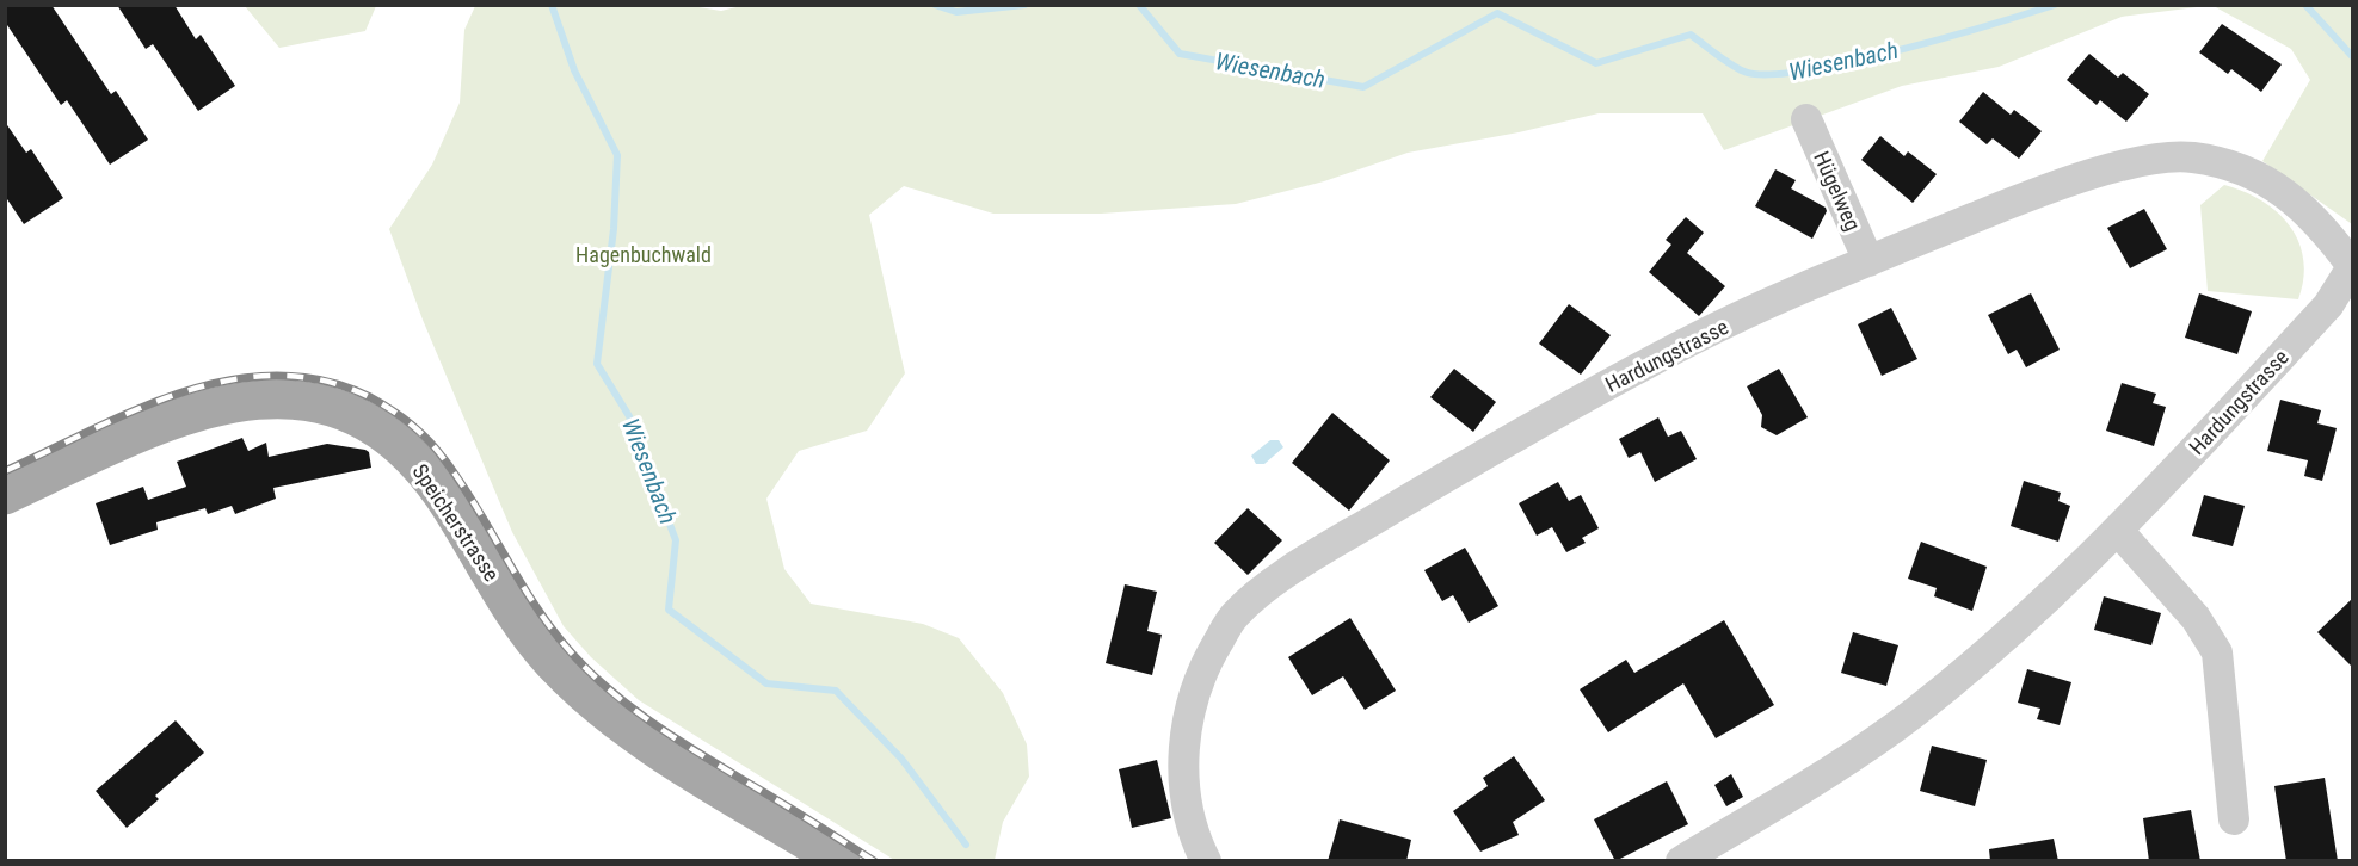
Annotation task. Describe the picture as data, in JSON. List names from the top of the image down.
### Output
{
  "streets": {
    "main road": ["Speicherstrasse"],
    "street": ["Hügelweg", "Hardungstrasse"]
  },
  "crossings": [
    ["Hügelweg", "Hardungstrasse"]
  ],
  "water": ["Wiesenbach"],
  "parks": ["Hagenbuchwald"]
}
